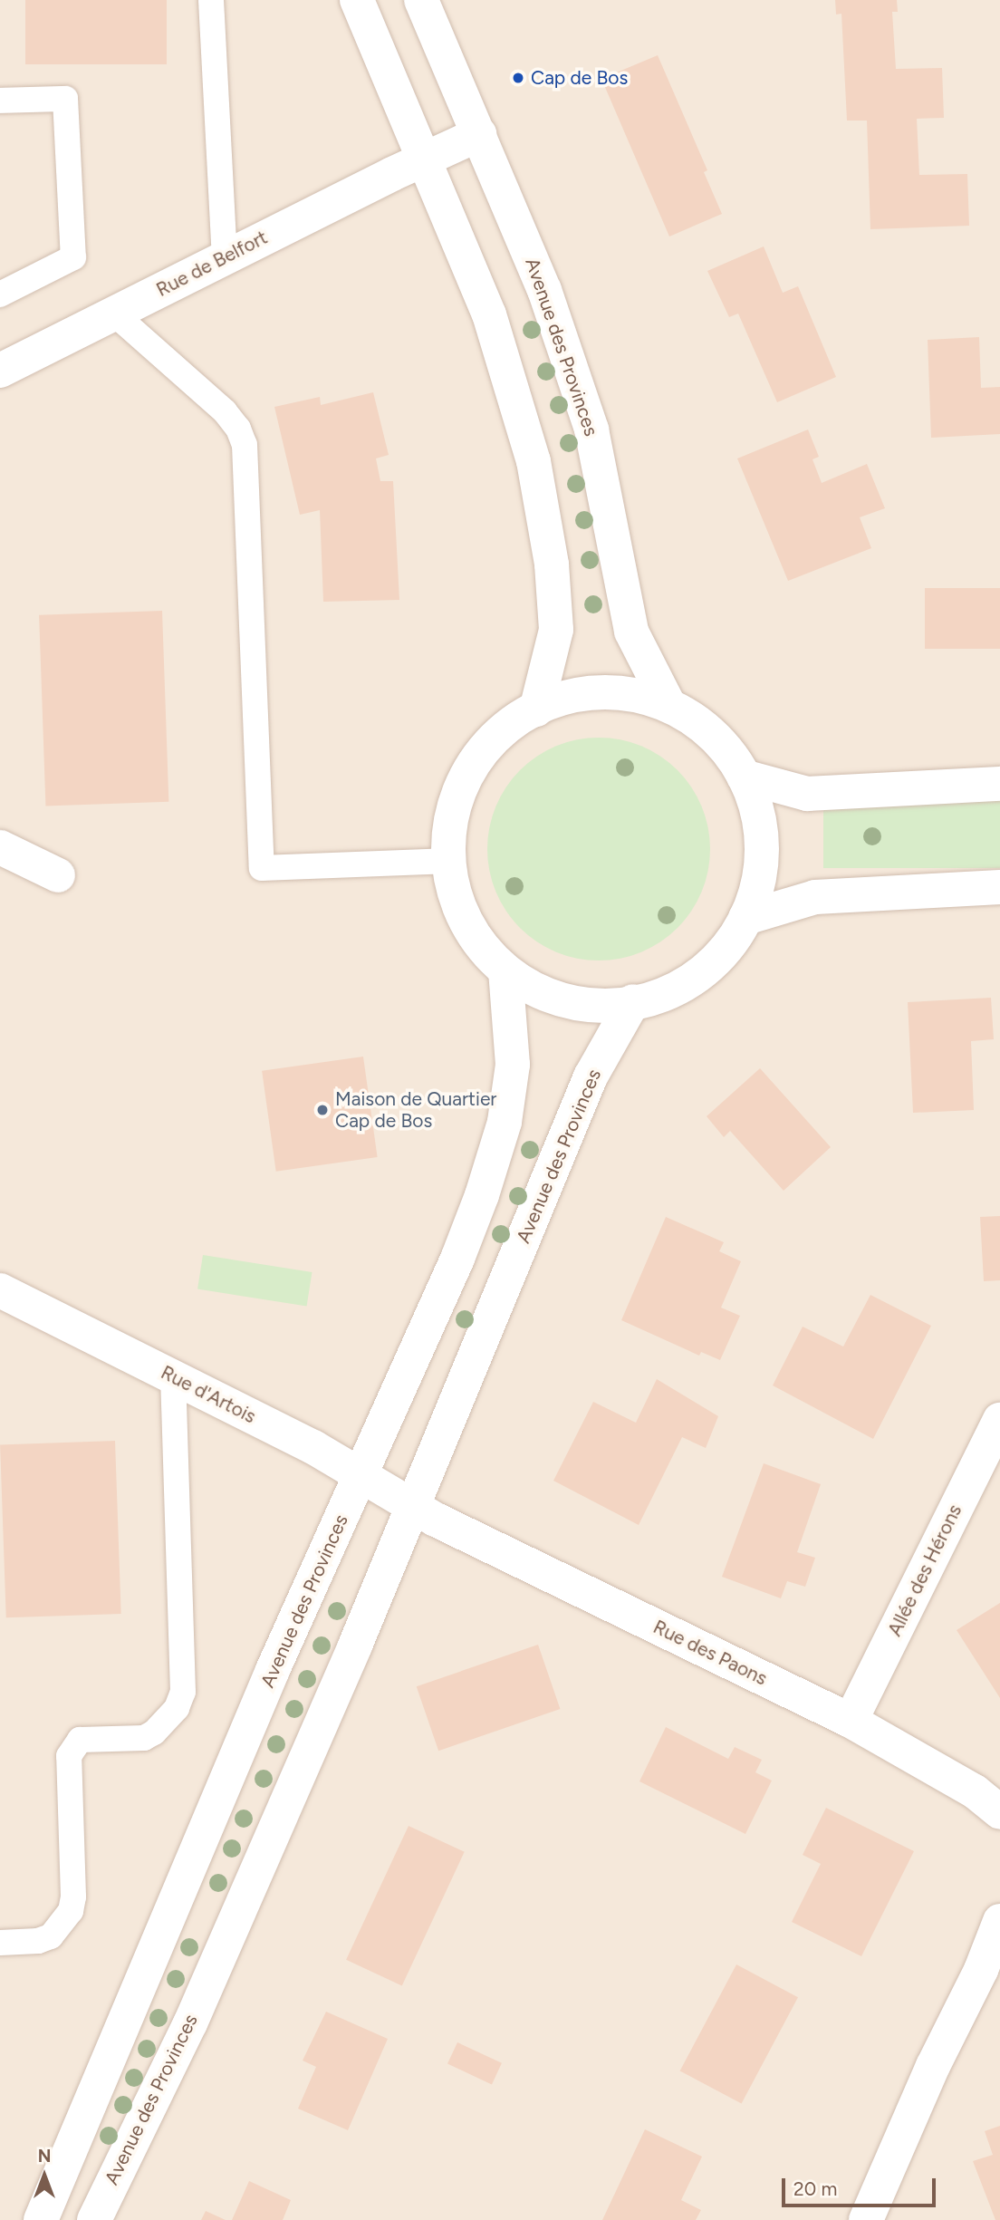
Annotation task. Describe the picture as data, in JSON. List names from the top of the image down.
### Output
{
  "streets": {
    "street": [
      "Rue de Belfort",
      "Avenue des Provinces",
      "Rue d'Artois",
      "Allée des Hérons",
      "Rue des Paons"
    ]
  },
  "crossings": [
    ["Rue de Belfort", "Avenue des Provinces"],
    ["Avenue des Provinces", "Rue d'Artois"],
    ["Avenue des Provinces", "Rue des Paons"],
    ["Rue d'Artois", "Rue des Paons"],
    ["Allée des Hérons", "Rue des Paons"]
  ],
  "places": ["Cap de Bos", "Maison de Quartier Cap de Bos"],
  "scale_bar": "20 m",
  "north": "top"
}
